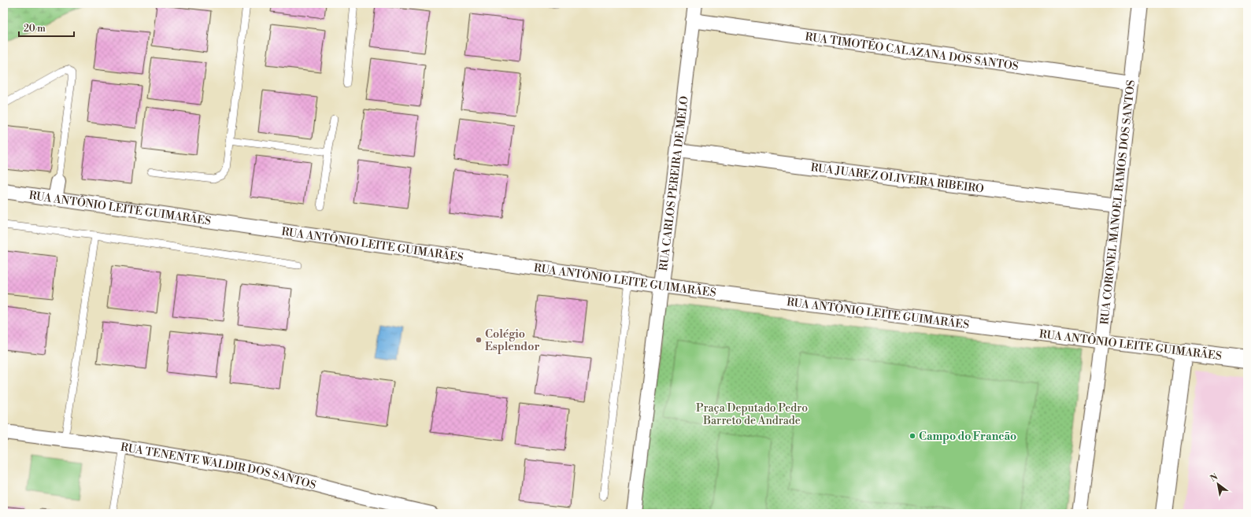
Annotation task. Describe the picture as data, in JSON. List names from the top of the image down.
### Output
{
  "streets": {
    "street": [
      "RUA TIMOTÉO CALAZANA DOS SANTOS",
      "RUA JUAREZ OLIVEIRA RIBEIRO",
      "RUA CARLOS PEREIRA DE MELO",
      "RUA CORONEL MANOEL RAMOS DOS SANTOS",
      "RUA ANTÔNIO LEITE GUIMARÃES",
      "RUA TENENTE WALDIR DOS SANTOS"
    ]
  },
  "crossings": [
    ["RUA TIMOTÉO CALAZANA DOS SANTOS", "RUA CARLOS PEREIRA DE MELO"],
    ["RUA TIMOTÉO CALAZANA DOS SANTOS", "RUA CORONEL MANOEL RAMOS DOS SANTOS"],
    ["RUA JUAREZ OLIVEIRA RIBEIRO", "RUA CARLOS PEREIRA DE MELO"],
    ["RUA JUAREZ OLIVEIRA RIBEIRO", "RUA CORONEL MANOEL RAMOS DOS SANTOS"],
    ["RUA CARLOS PEREIRA DE MELO", "RUA ANTÔNIO LEITE GUIMARÃES"],
    ["RUA CORONEL MANOEL RAMOS DOS SANTOS", "RUA ANTÔNIO LEITE GUIMARÃES"]
  ],
  "parks": ["Praça Deputado Pedro Barreto de Andrade"],
  "places": ["Colégio Esplendor", "Campo do Francão"],
  "scale_bar": "20 m",
  "north": "top left"
}
